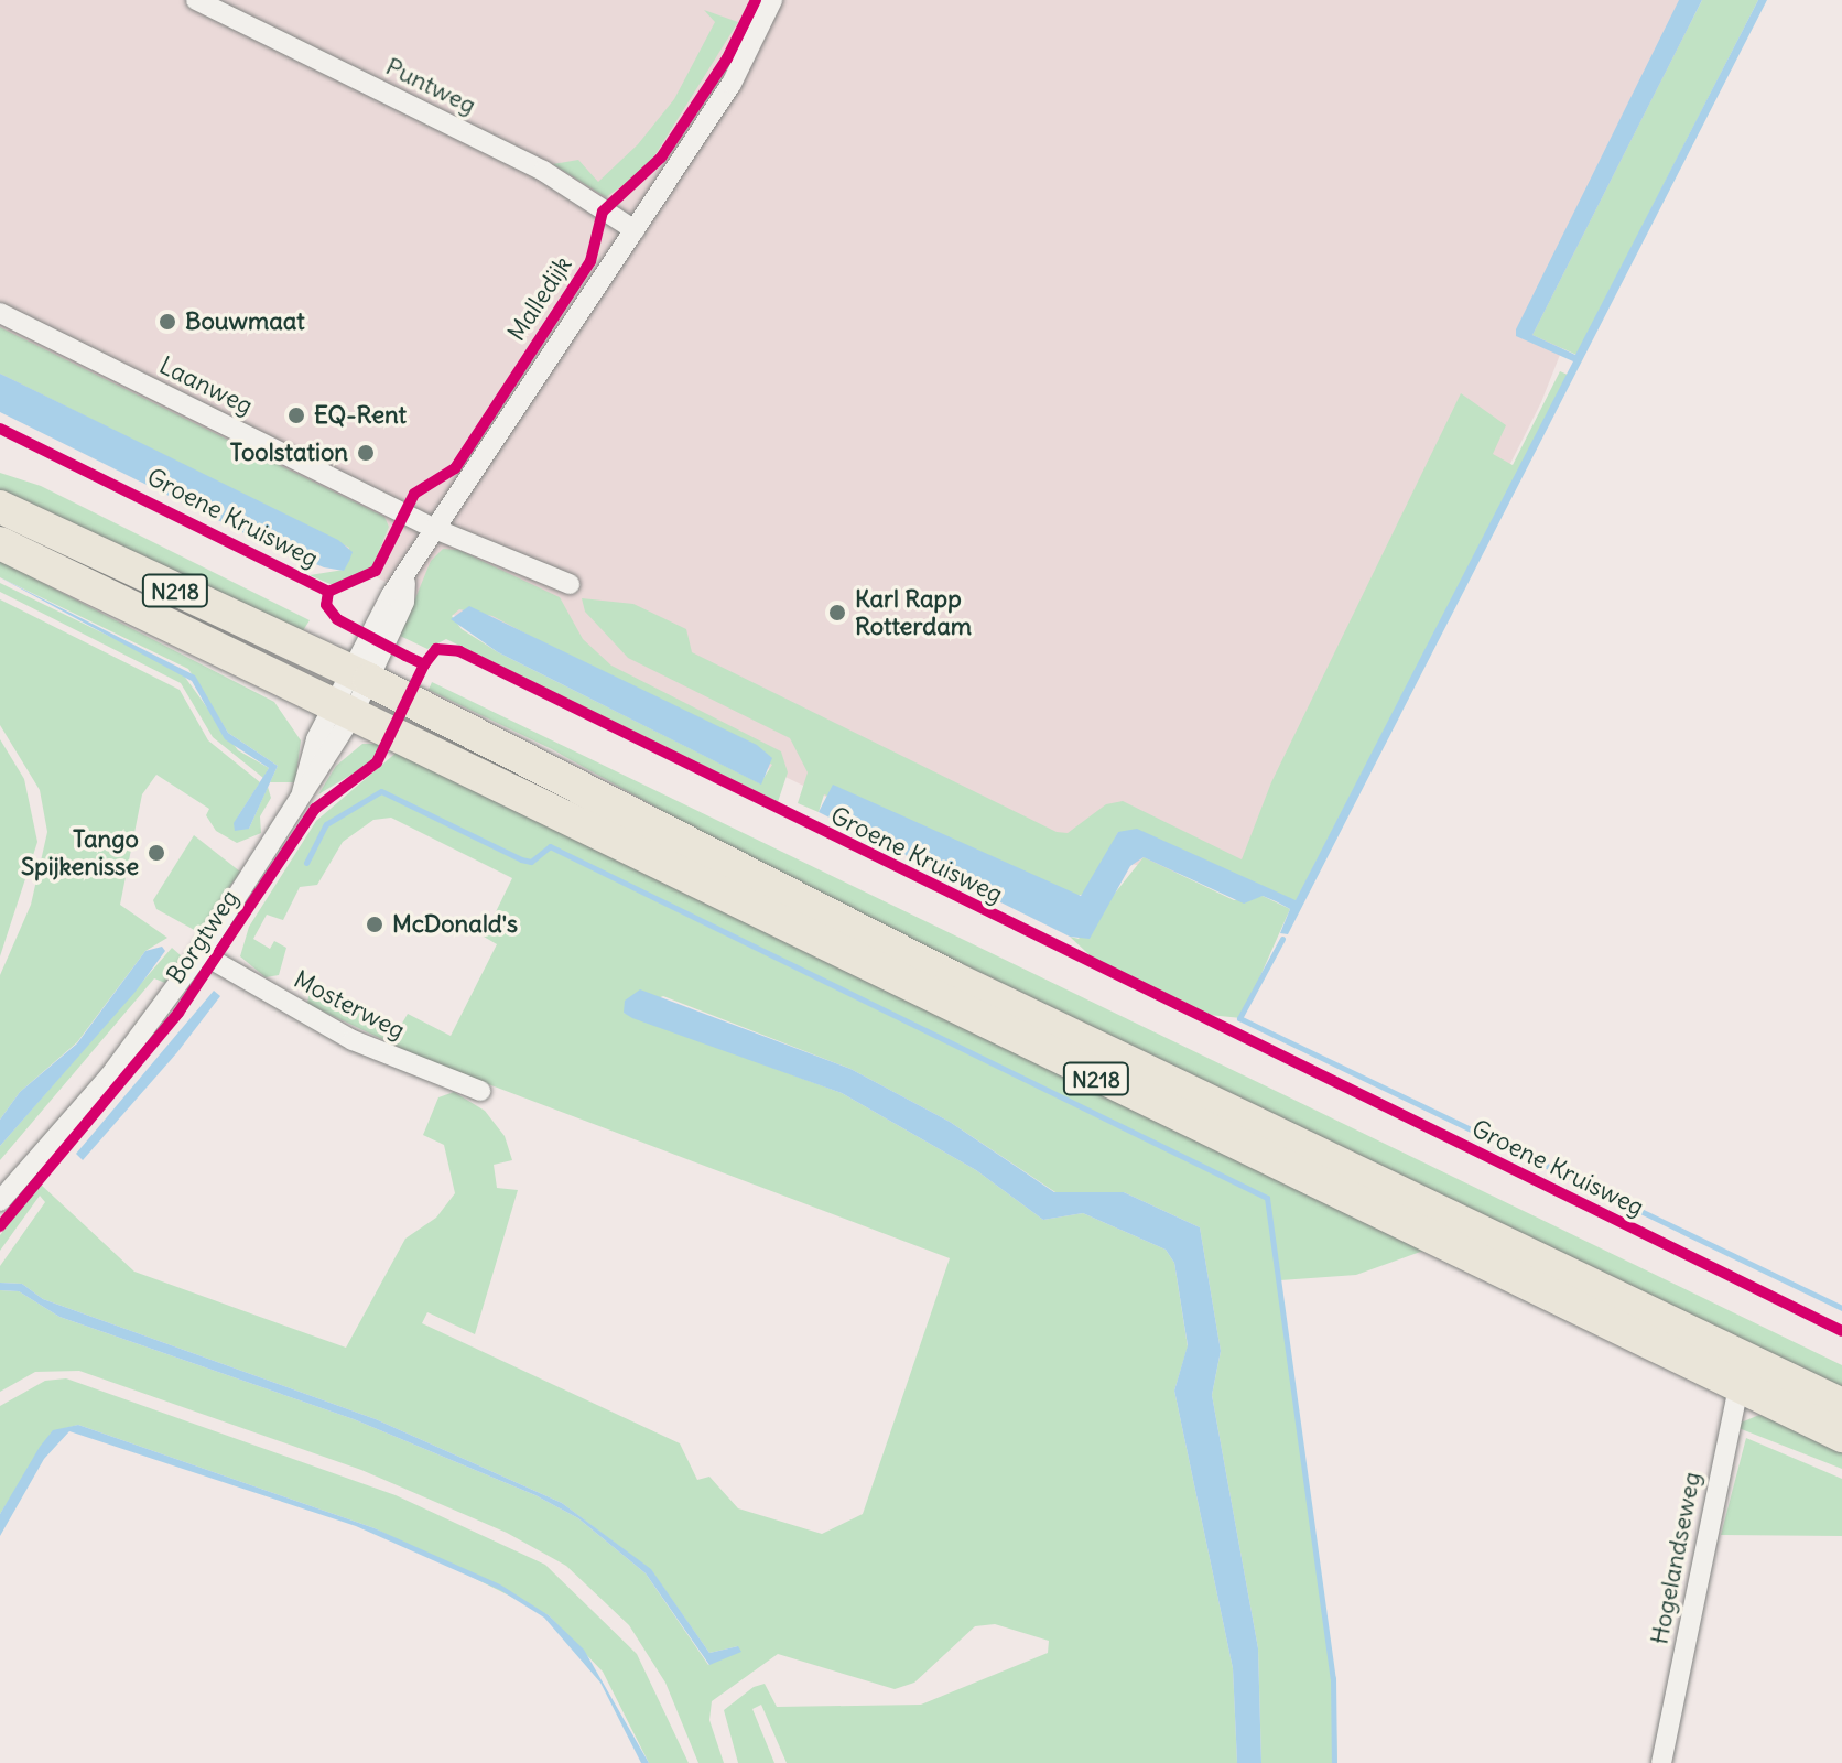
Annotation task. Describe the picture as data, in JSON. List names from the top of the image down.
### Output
{
  "streets": {
    "main road": ["N218"],
    "street": [
      "Puntweg",
      "Malledijk",
      "Laanweg",
      "Borgtweg",
      "Mosterweg",
      "Hogelandseweg"
    ],
    "cycle path": ["Groene Kruisweg"]
  },
  "crossings": [
    ["Puntweg", "Malledijk"],
    ["Malledijk", "Laanweg"],
    ["Malledijk", "N218"],
    ["Malledijk", "Borgtweg"],
    ["N218", "Borgtweg"],
    ["N218", "Hogelandseweg"],
    ["Borgtweg", "Mosterweg"]
  ],
  "places": [
    "Bouwmaat",
    "EQ-Rent",
    "Toolstation",
    "Karl Rapp Rotterdam",
    "Tango Spijkenisse",
    "McDonald's"
  ]
}
